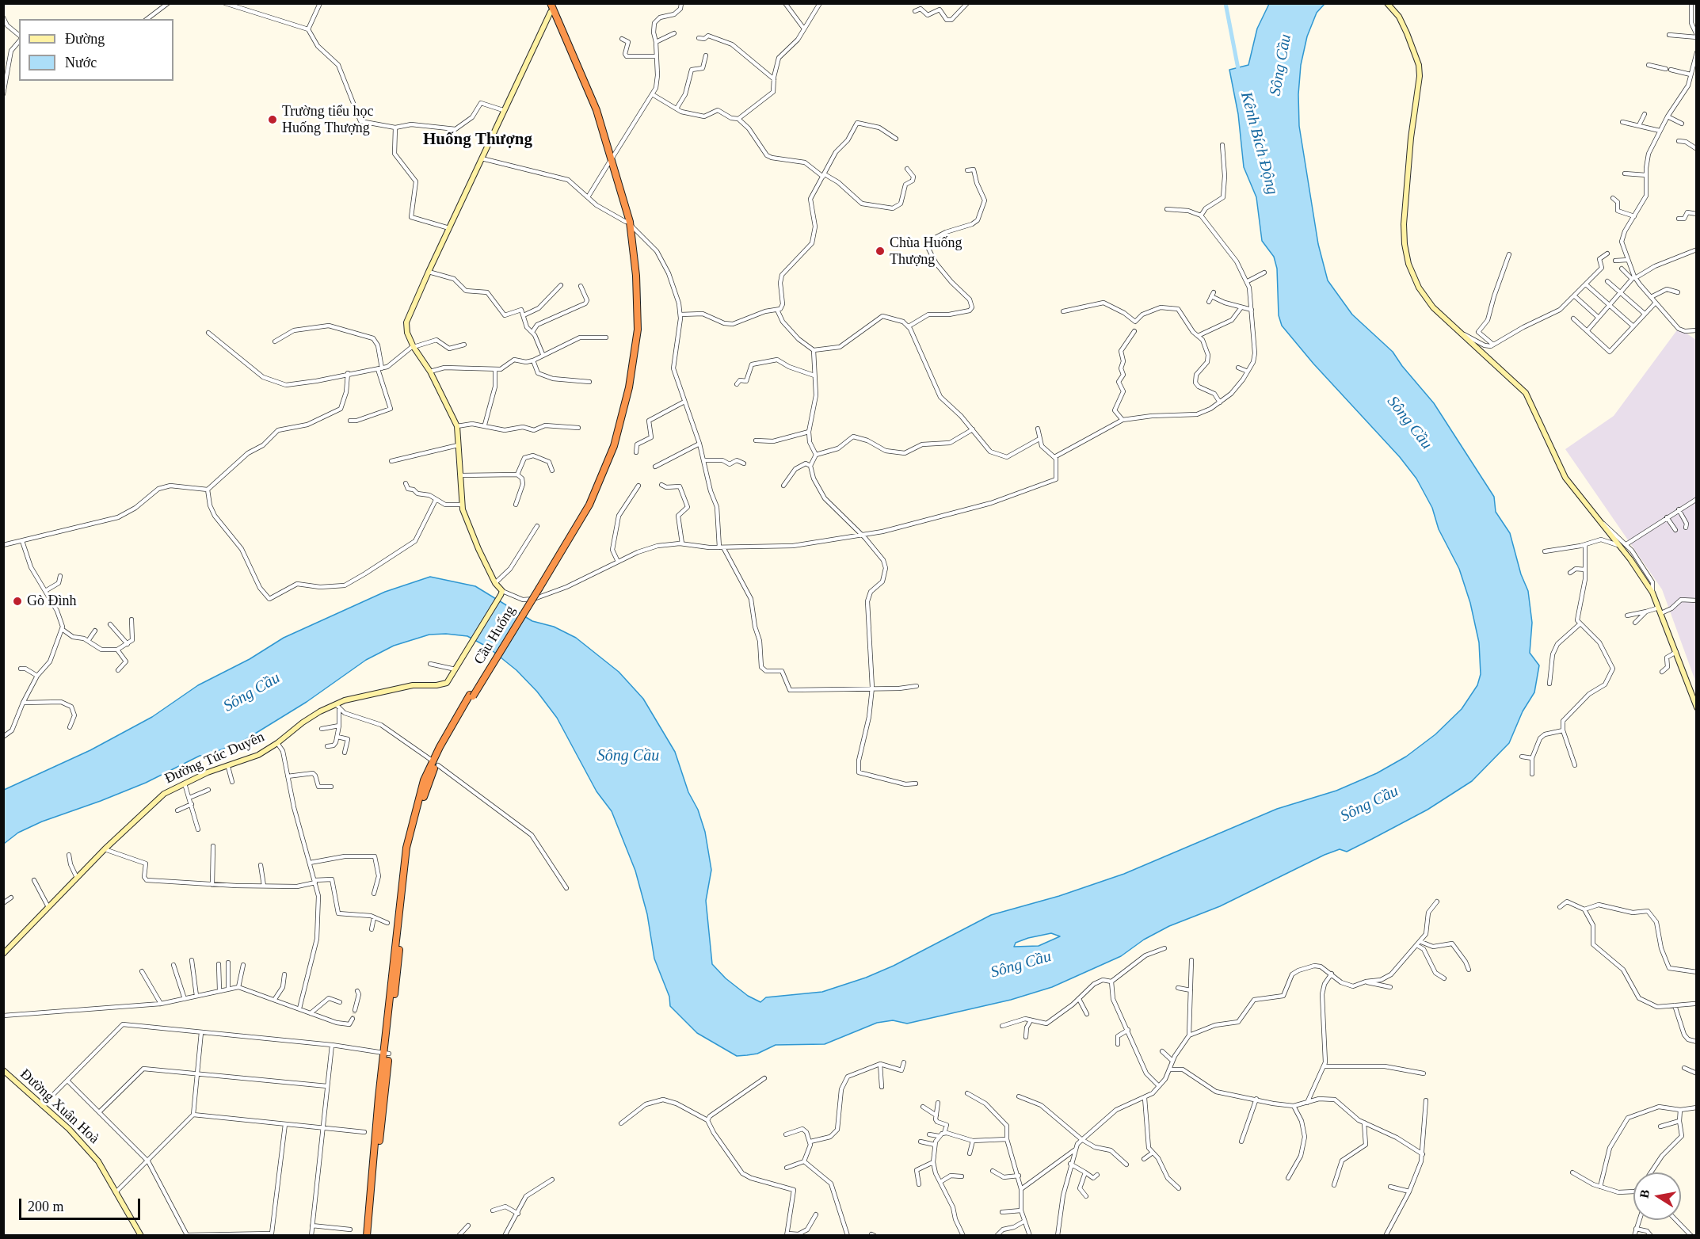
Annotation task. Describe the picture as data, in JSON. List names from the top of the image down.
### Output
{
  "streets": {
    "highway": ["Cầu Huống"],
    "street": ["Đường Túc Duyên", "Đường Xuân Hoà"]
  },
  "districts": ["Huống Thượng"],
  "water": ["Sông Cầu", "Kênh Bích Động"],
  "places": ["Trường tiểu học Huống Thượng", "Chùa Huống Thượng", "Gò Đình"],
  "legend": ["Đường", "Nước"],
  "scale_bar": "200 m",
  "north": "left"
}
